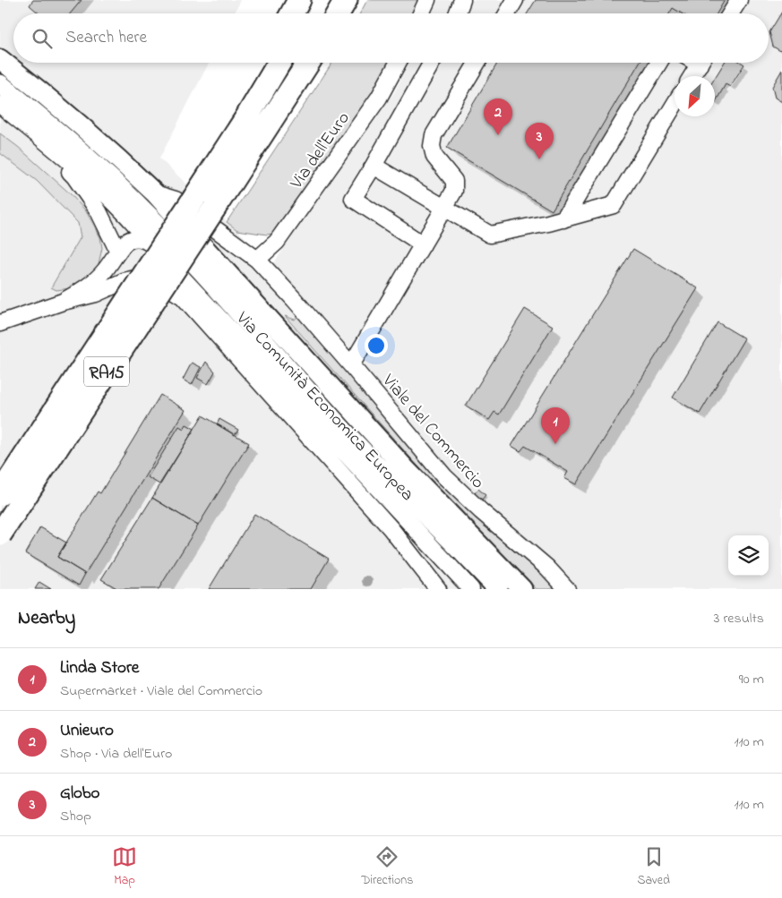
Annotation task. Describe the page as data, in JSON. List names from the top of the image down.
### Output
{
  "streets": {
    "highway": ["RA15"],
    "street": ["Via dell'Euro", "Via Comunità Economica Europea", "Viale del Commercio"]
  },
  "crossings": [
    ["Via dell'Euro", "Viale del Commercio"]
  ],
  "north": "bottom left",
  "page": {
    "search": "Search here",
    "pins": ["2", "3", "1"],
    "heading": ["Nearby", "3 results"],
    "list": [
      {
        "mark": "1",
        "name": "Linda Store",
        "note": "Supermarket · Viale del Commercio",
        "value": "90 m"
      },
      {
        "mark": "2",
        "name": "Unieuro",
        "note": "Shop · Via dell'Euro",
        "value": "110 m"
      },
      {
        "mark": "3",
        "name": "Globo",
        "note": "Shop",
        "value": "110 m"
      }
    ],
    "nav": ["Map", "Directions", "Saved"]
  }
}
